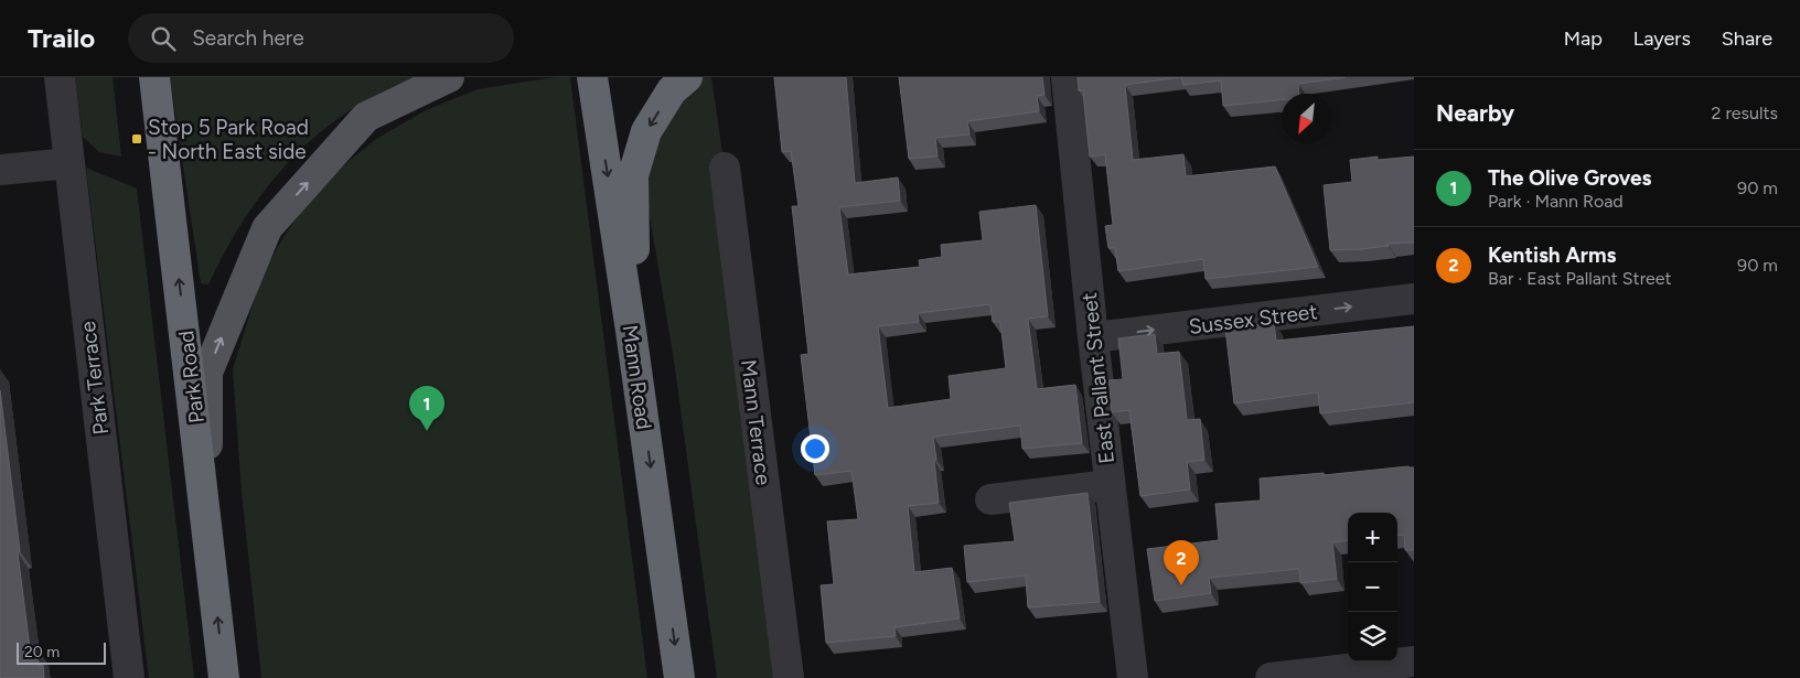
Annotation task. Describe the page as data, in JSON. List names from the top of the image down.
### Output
{
  "streets": {
    "highway": ["Park Road", "Mann Road"],
    "street": [
      "Sussex Street",
      "Park Terrace",
      "East Pallant Street",
      "Mann Terrace"
    ]
  },
  "crossings": [
    ["Sussex Street", "East Pallant Street"]
  ],
  "one_way": ["Sussex Street", "Park Road"],
  "places": {
    "transit": ["Stop 5 Park Road - North East side"]
  },
  "scale_bar": "20 m",
  "north": "bottom left",
  "page": {
    "header": "Trailo",
    "search": "Search here",
    "nav": ["Map", "Layers", "Share"],
    "heading": ["Nearby", "2 results"],
    "list": [
      {
        "mark": "1",
        "name": "The Olive Groves",
        "note": "Park · Mann Road",
        "value": "90 m"
      },
      {
        "mark": "2",
        "name": "Kentish Arms",
        "note": "Bar · East Pallant Street",
        "value": "90 m"
      }
    ],
    "pins": ["1", "2"],
    "map_buttons": ["+", "−"],
    "scale": "20 m"
  }
}
